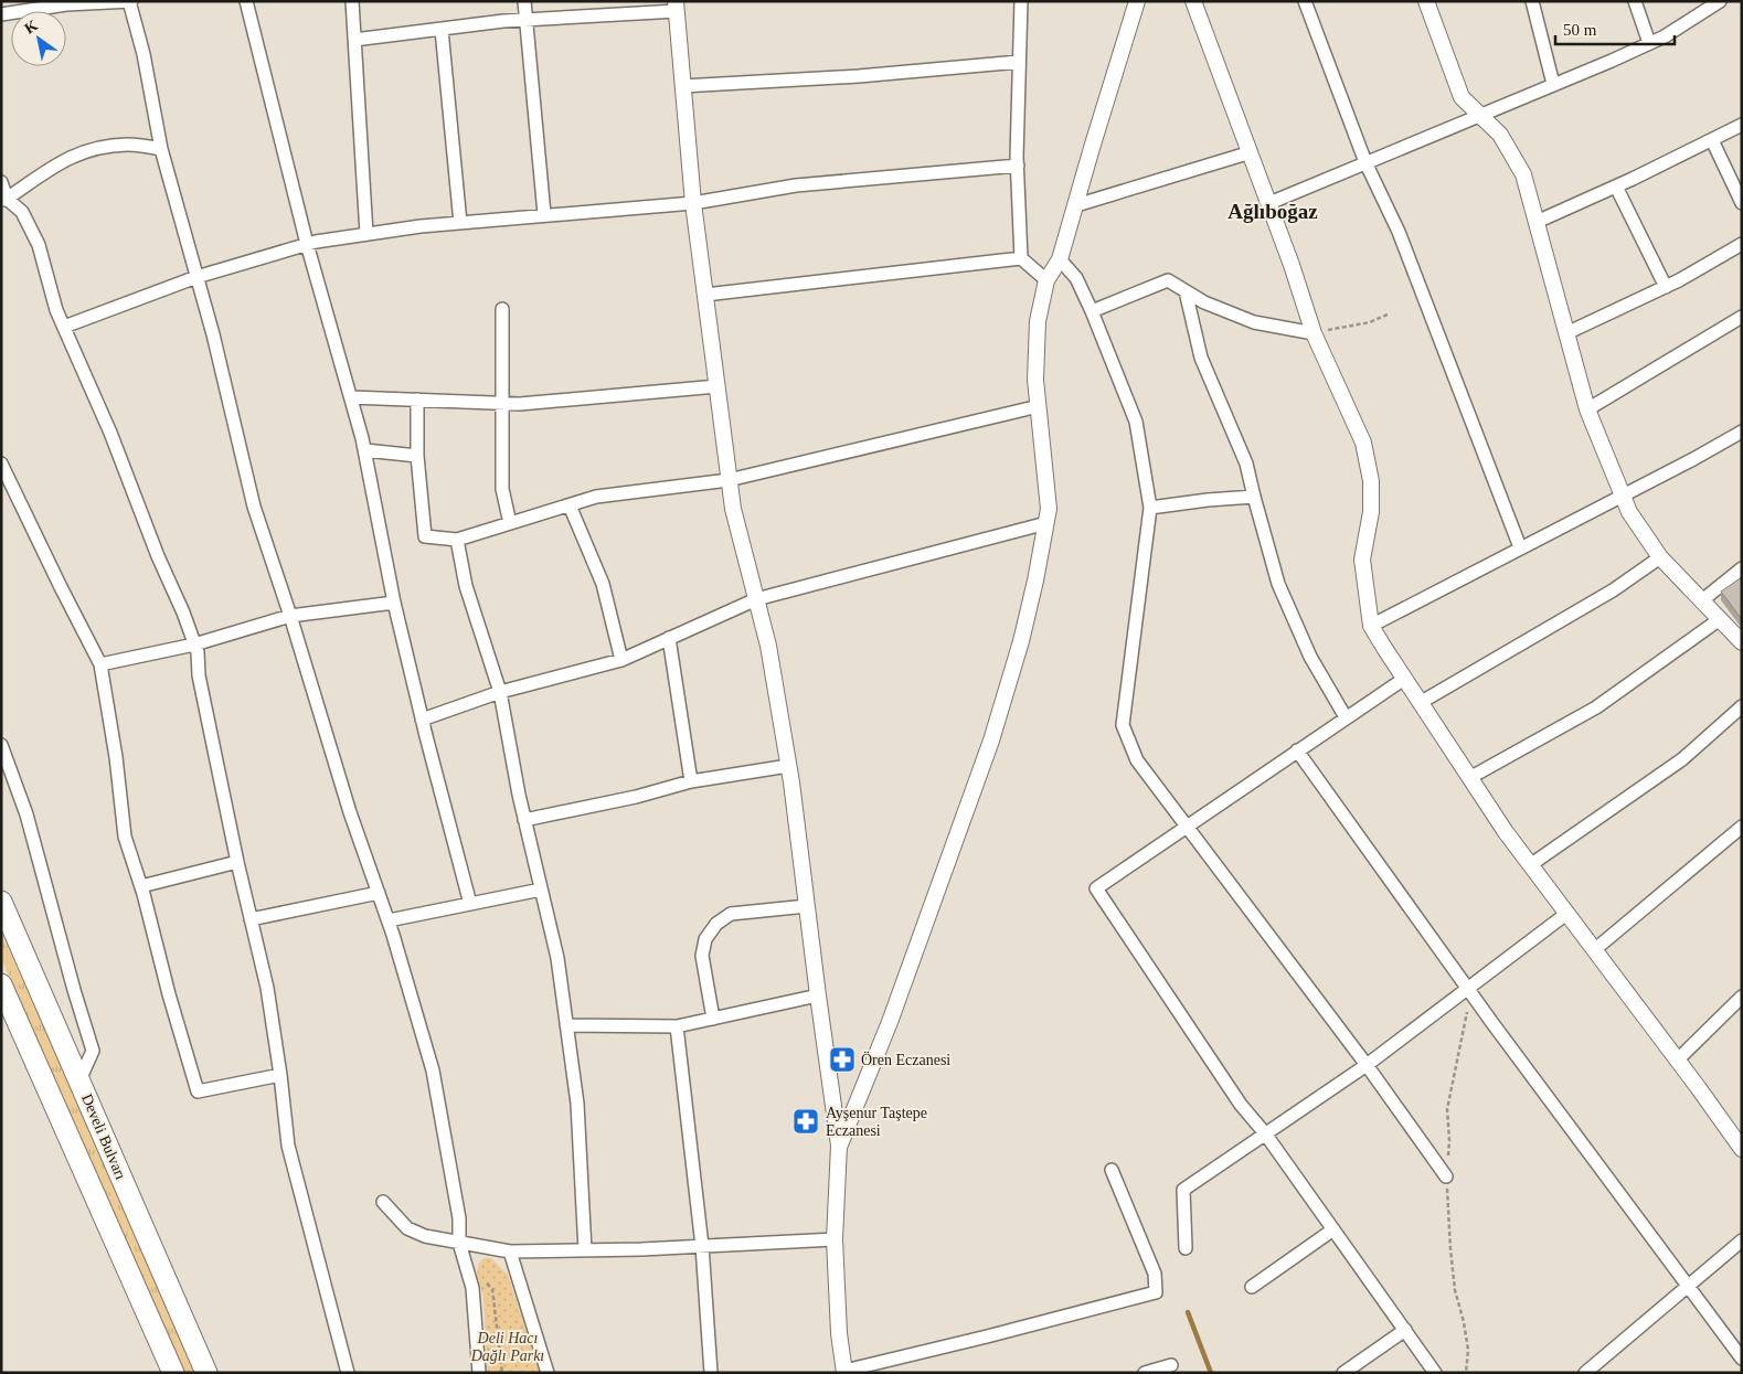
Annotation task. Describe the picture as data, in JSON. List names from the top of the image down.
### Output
{
  "streets": {
    "highway": ["Develi Bulvarı"]
  },
  "districts": ["Ağlıboğaz"],
  "parks": ["Deli Hacı Dağlı Parkı"],
  "places": {
    "pharmacy": ["Ören Eczanesi", "Ayşenur Taştepe Eczanesi"]
  },
  "scale_bar": "50 m",
  "north": "top left"
}
